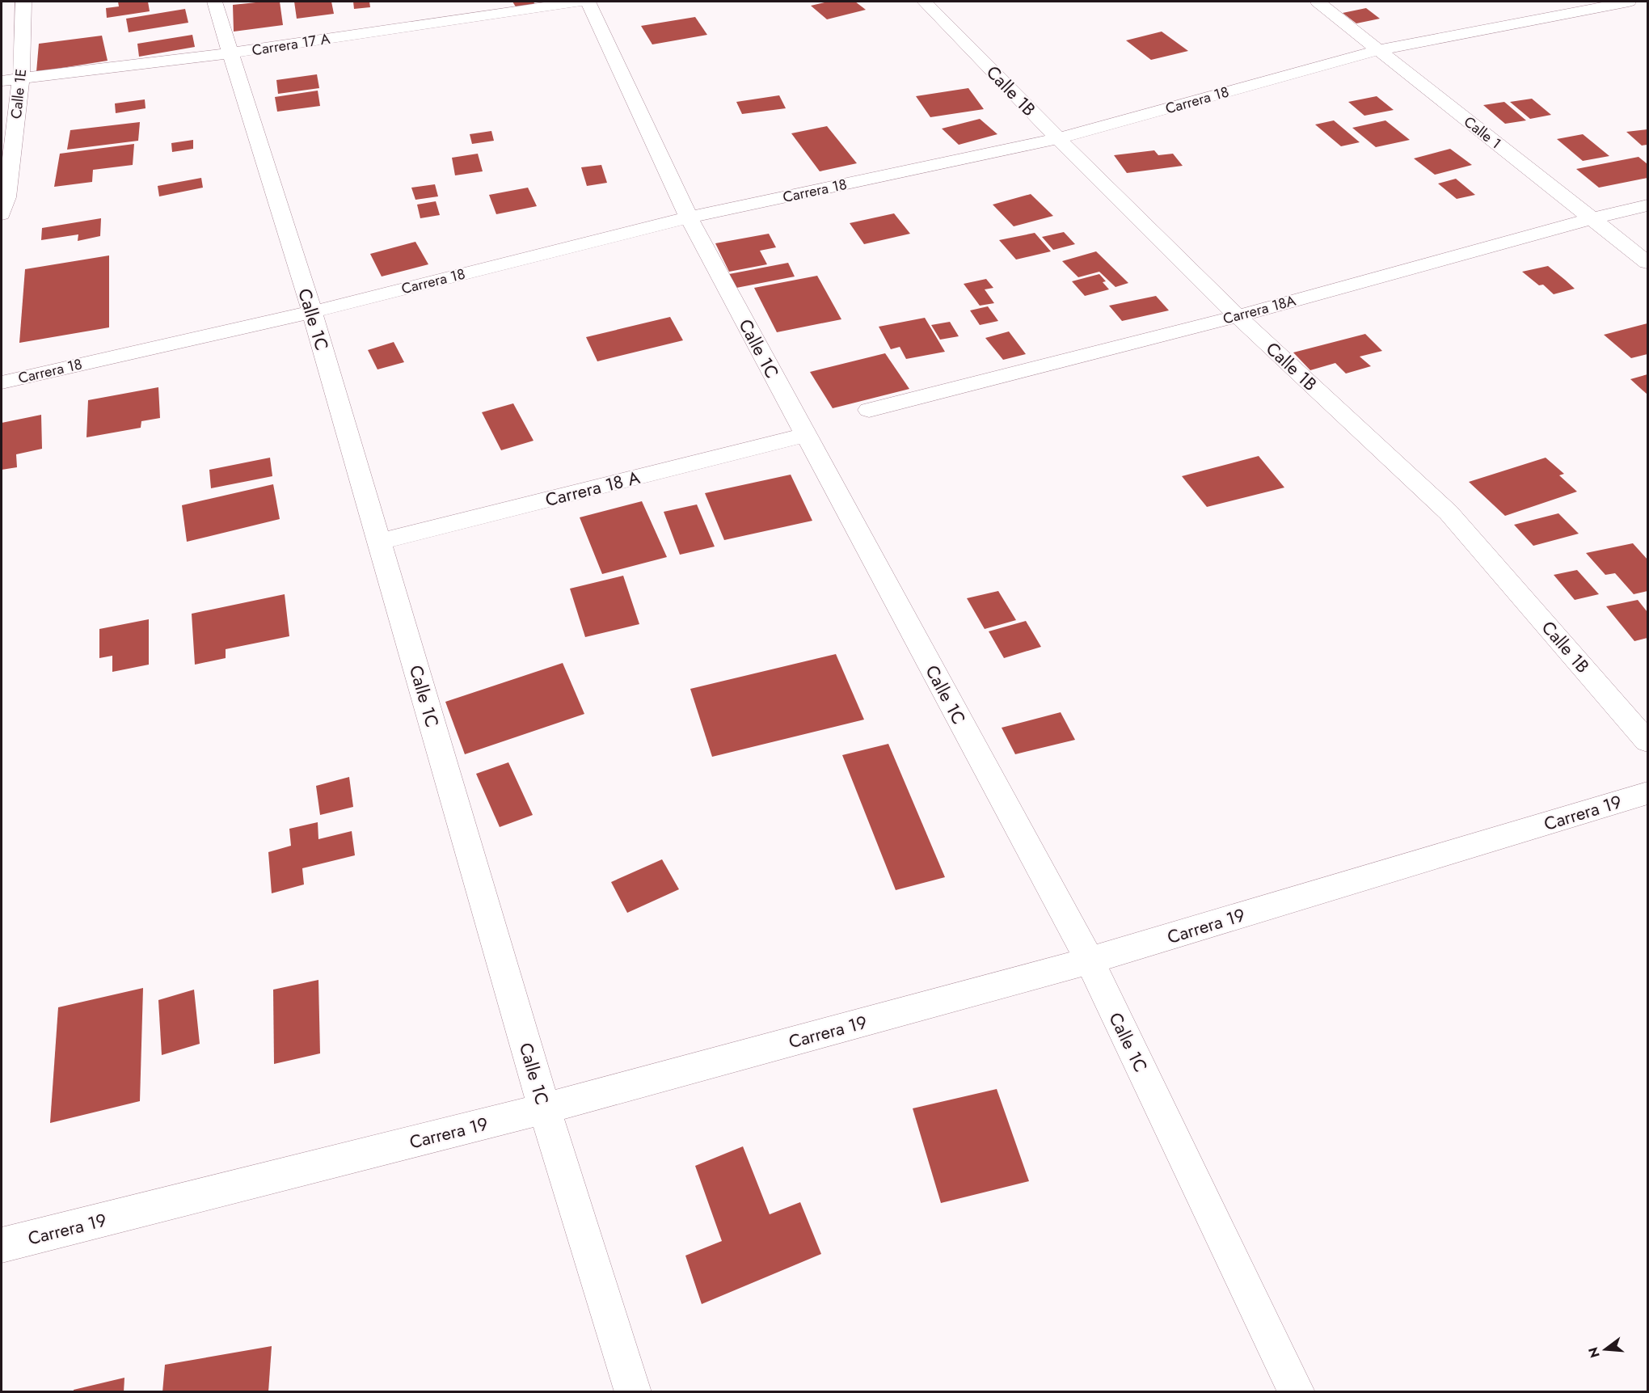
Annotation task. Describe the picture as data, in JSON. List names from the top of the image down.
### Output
{
  "streets": {
    "street": [
      "Carrera 17 A",
      "Calle 1B",
      "Calle 1E",
      "Carrera 18",
      "Calle 1",
      "Carrera 18A",
      "Calle 1C",
      "Carrera 18 A",
      "Carrera 19"
    ]
  },
  "crossings": [
    ["Carrera 17 A", "Calle 1E"],
    ["Carrera 17 A", "Calle 1C"],
    ["Calle 1B", "Carrera 18"],
    ["Calle 1B", "Carrera 18A"],
    ["Carrera 18", "Calle 1"],
    ["Carrera 18", "Calle 1C"],
    ["Calle 1", "Carrera 18A"],
    ["Calle 1C", "Carrera 18 A"],
    ["Calle 1C", "Carrera 19"]
  ],
  "north": "left"
}
